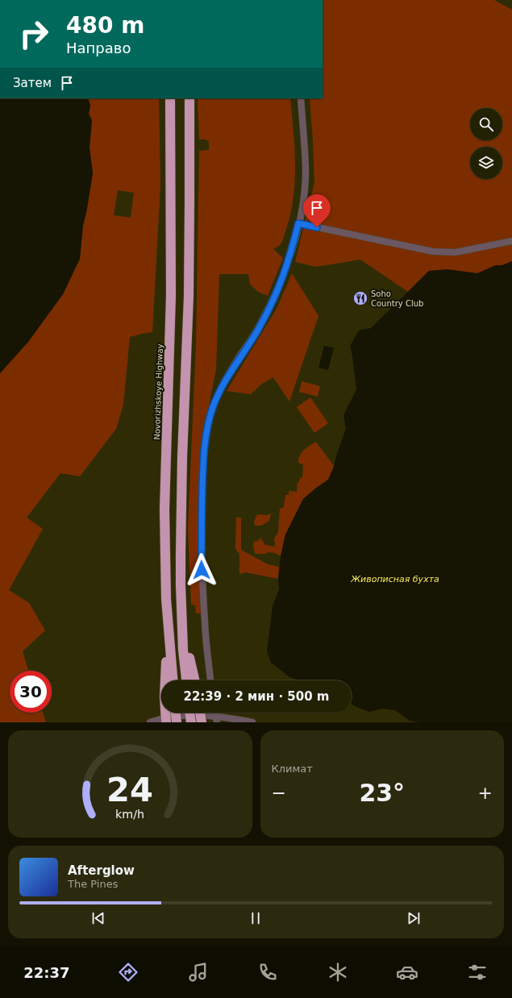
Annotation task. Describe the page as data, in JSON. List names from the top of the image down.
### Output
{
  "streets": {
    "highway": ["Novorizhskoye Highway"]
  },
  "water": ["Живописная бухта"],
  "places": {
    "restaurant": ["Soho Country Club"]
  },
  "page": {
    "turn": ["480 m", "Направо"],
    "then": "Затем",
    "limit": "30",
    "trip": "22:39 · 2 мин · 500 m",
    "tile": "Климат",
    "heat": ["−", "23°", "+"],
    "song": ["Afterglow", "The Pines"],
    "tabs": "22:37",
    "gauge": ["24", "km/h"]
  }
}
